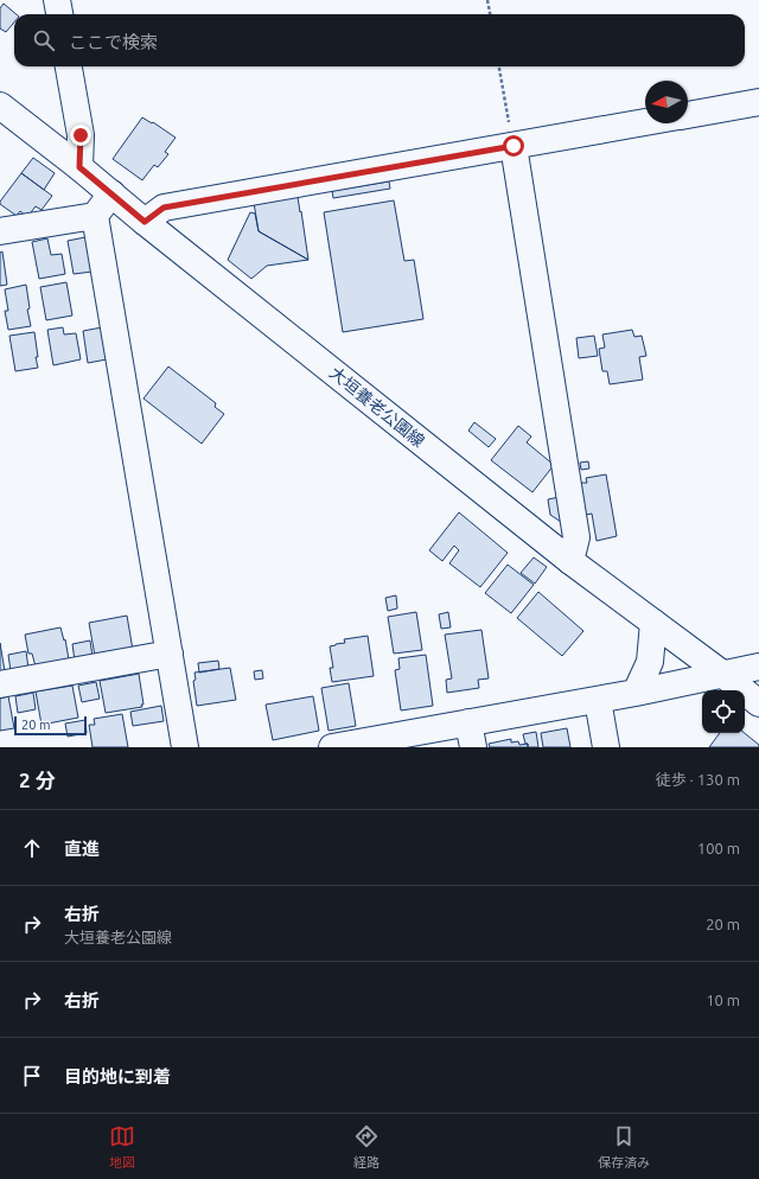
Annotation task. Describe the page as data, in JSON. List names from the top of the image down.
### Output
{
  "streets": {
    "street": ["大垣養老公園線"]
  },
  "scale_bar": "20 m",
  "north": "left",
  "page": {
    "search": "ここで検索",
    "scale": "20 m",
    "heading": ["2 分", "徒歩 · 130 m"],
    "list": [
      ["直進", "100 m"],
      ["右折", "大垣養老公園線", "20 m"],
      ["右折", "10 m"],
      "目的地に到着"
    ],
    "nav": ["地図", "経路", "保存済み"]
  }
}
